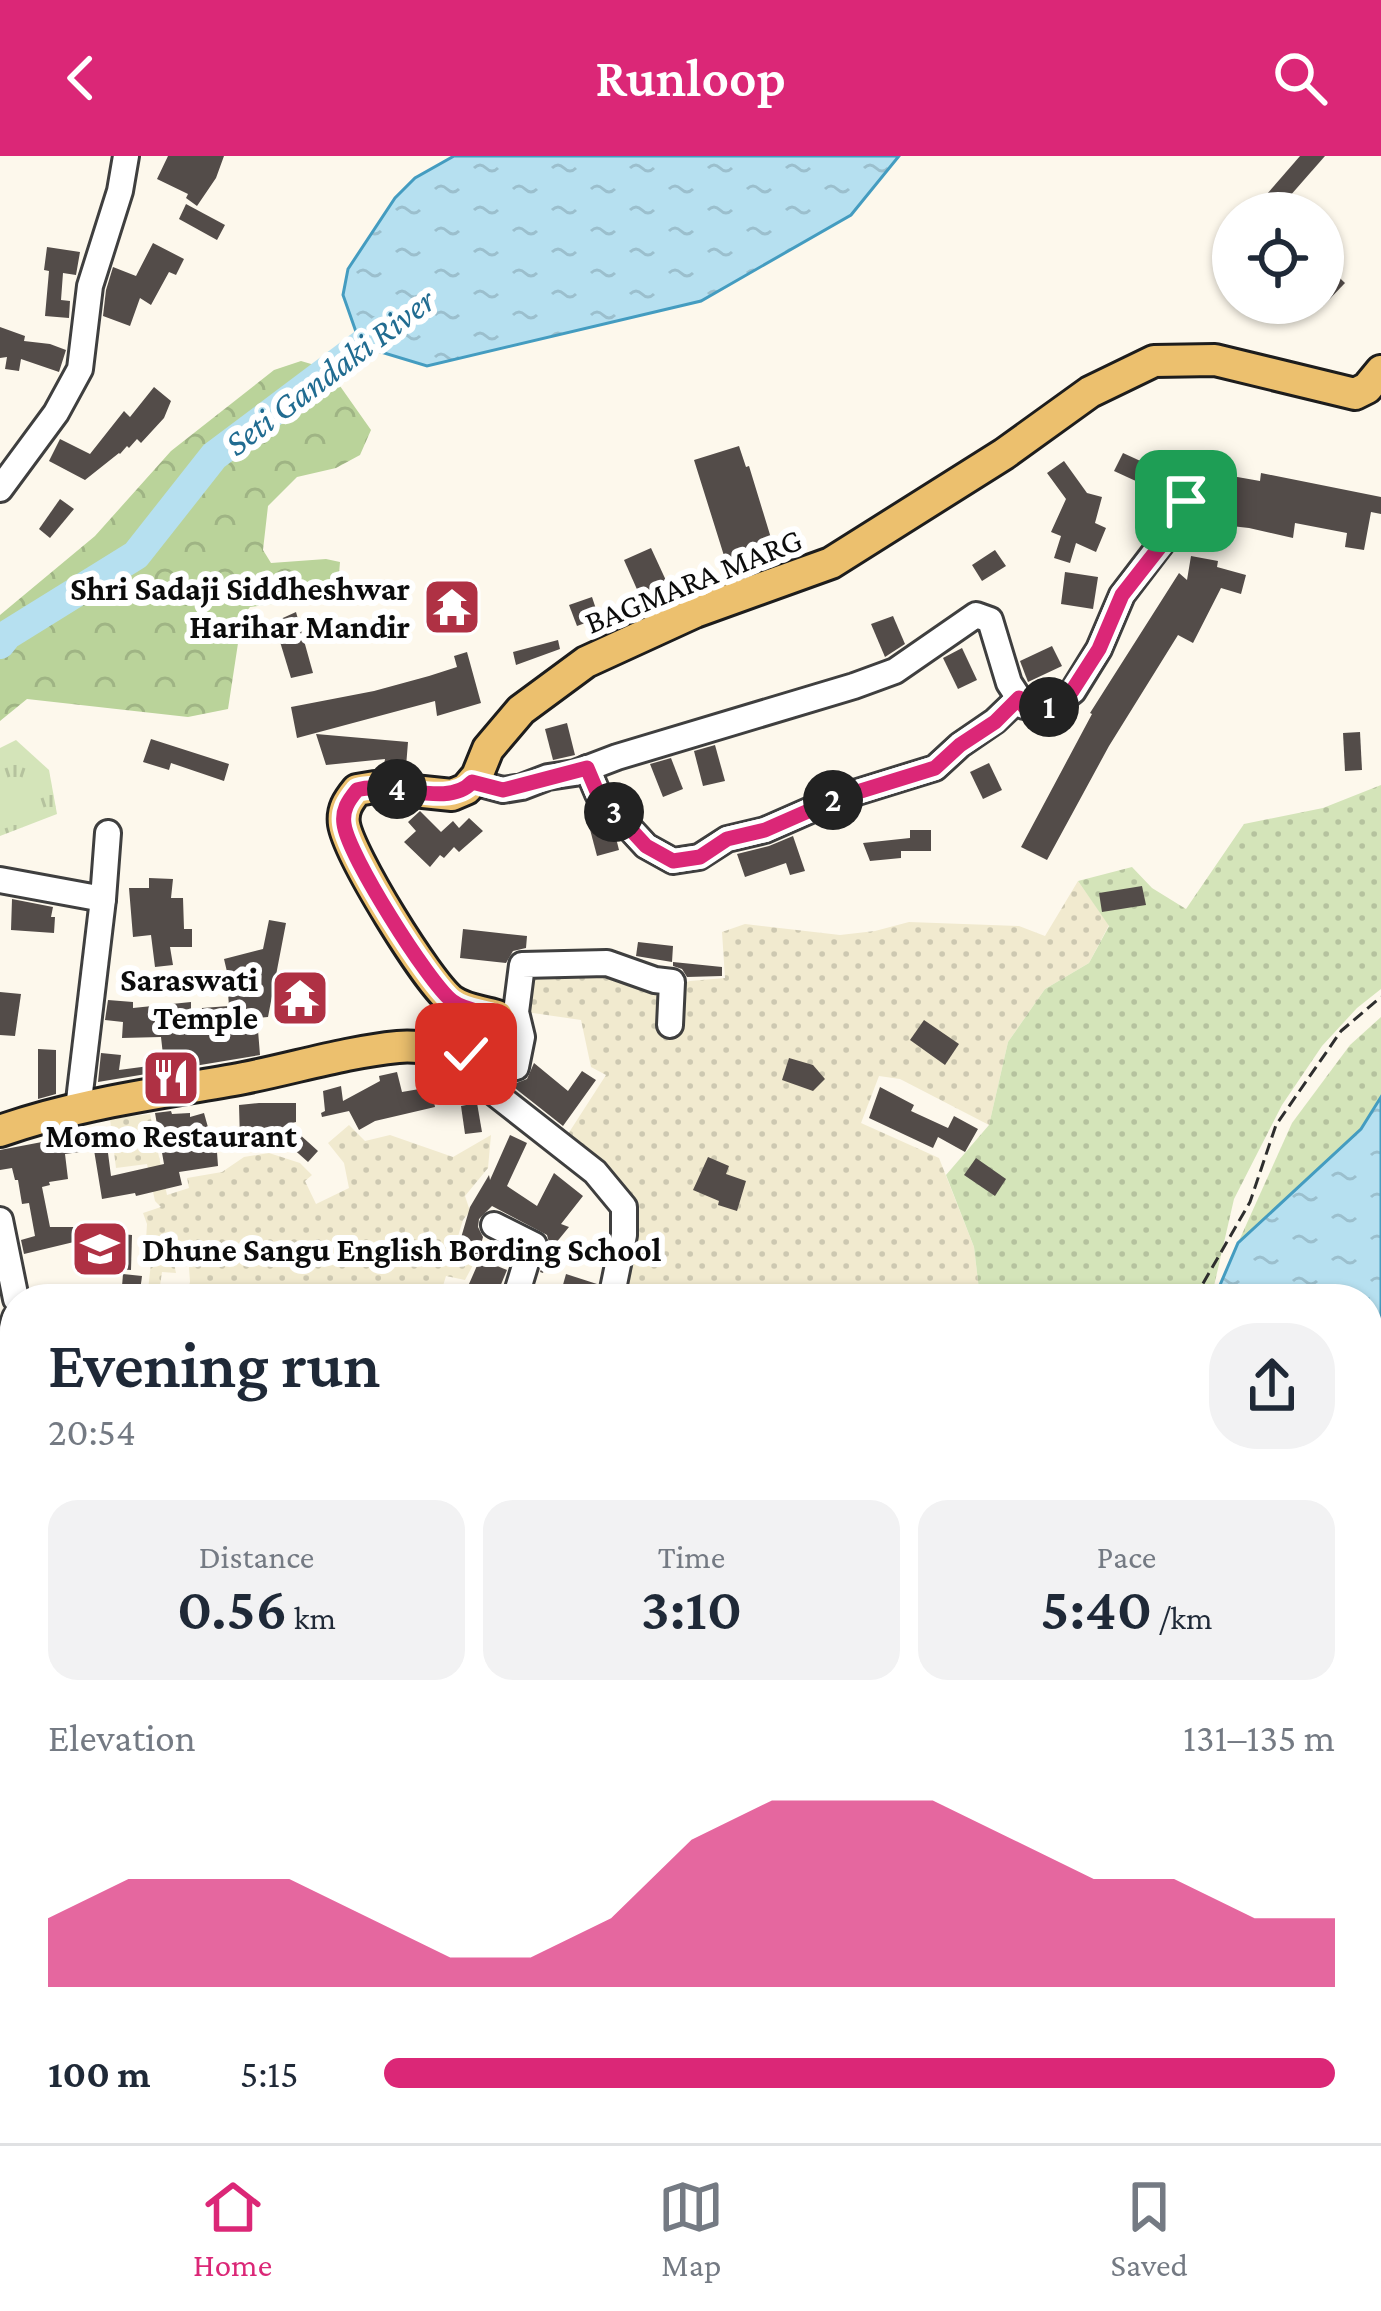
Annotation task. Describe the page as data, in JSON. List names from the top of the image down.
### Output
{
  "streets": {
    "main road": ["BAGMARA MARG"]
  },
  "water": ["Seti Gandaki River"],
  "places": {
    "temple": ["Shri Sadaji Siddheshwar Harihar Mandir", "Saraswati Temple"],
    "restaurant": ["Momo Restaurant"],
    "school or university": ["Dhune Sangu English Bording School"]
  },
  "page": {
    "header": "Runloop",
    "pins": [
      "1",
      "4",
      "2",
      "3"
    ],
    "heading": ["Evening run", "20:54"],
    "stats": [
      ["Distance", "0.56 km"],
      ["Time", "3:10"],
      ["Pace", "5:40 /km"]
    ],
    "chart": ["Elevation", "131–135 m"],
    "list": [
      {
        "name": "100 m",
        "note": "5:15"
      }
    ],
    "tabs": ["Home", "Map", "Saved"]
  }
}
